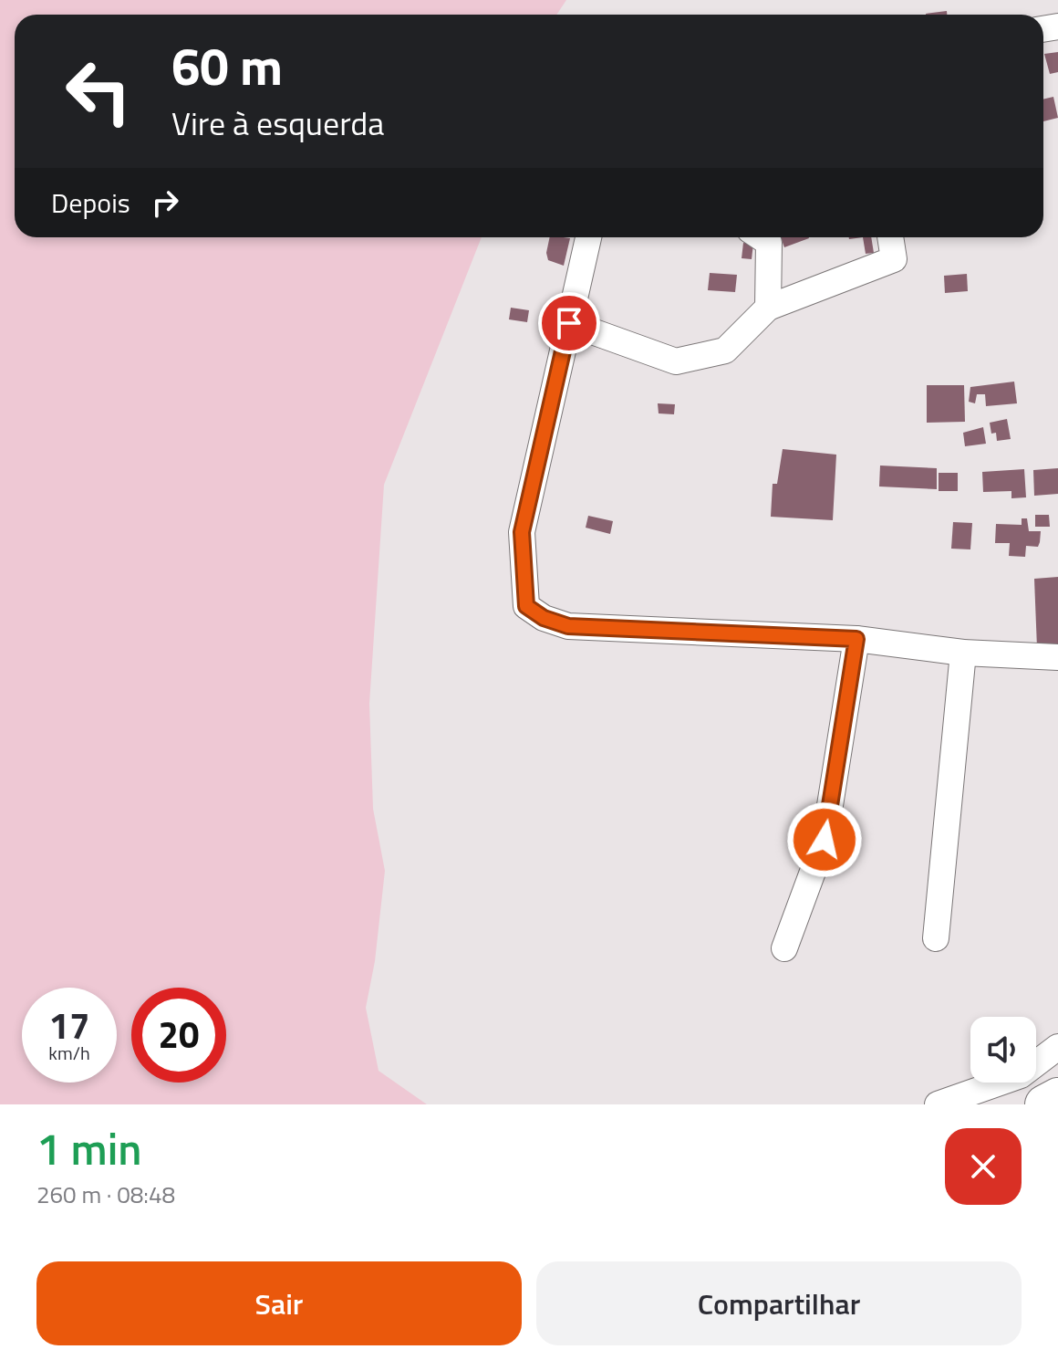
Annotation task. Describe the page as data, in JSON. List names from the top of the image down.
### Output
{
  "page": {
    "turn": ["60 m", "Vire à esquerda"],
    "then": "Depois",
    "speed": "17 km/h",
    "limit": "20",
    "heading": ["1 min", "260 m · 08:48"],
    "buttons": ["Sair", "Compartilhar"]
  }
}
